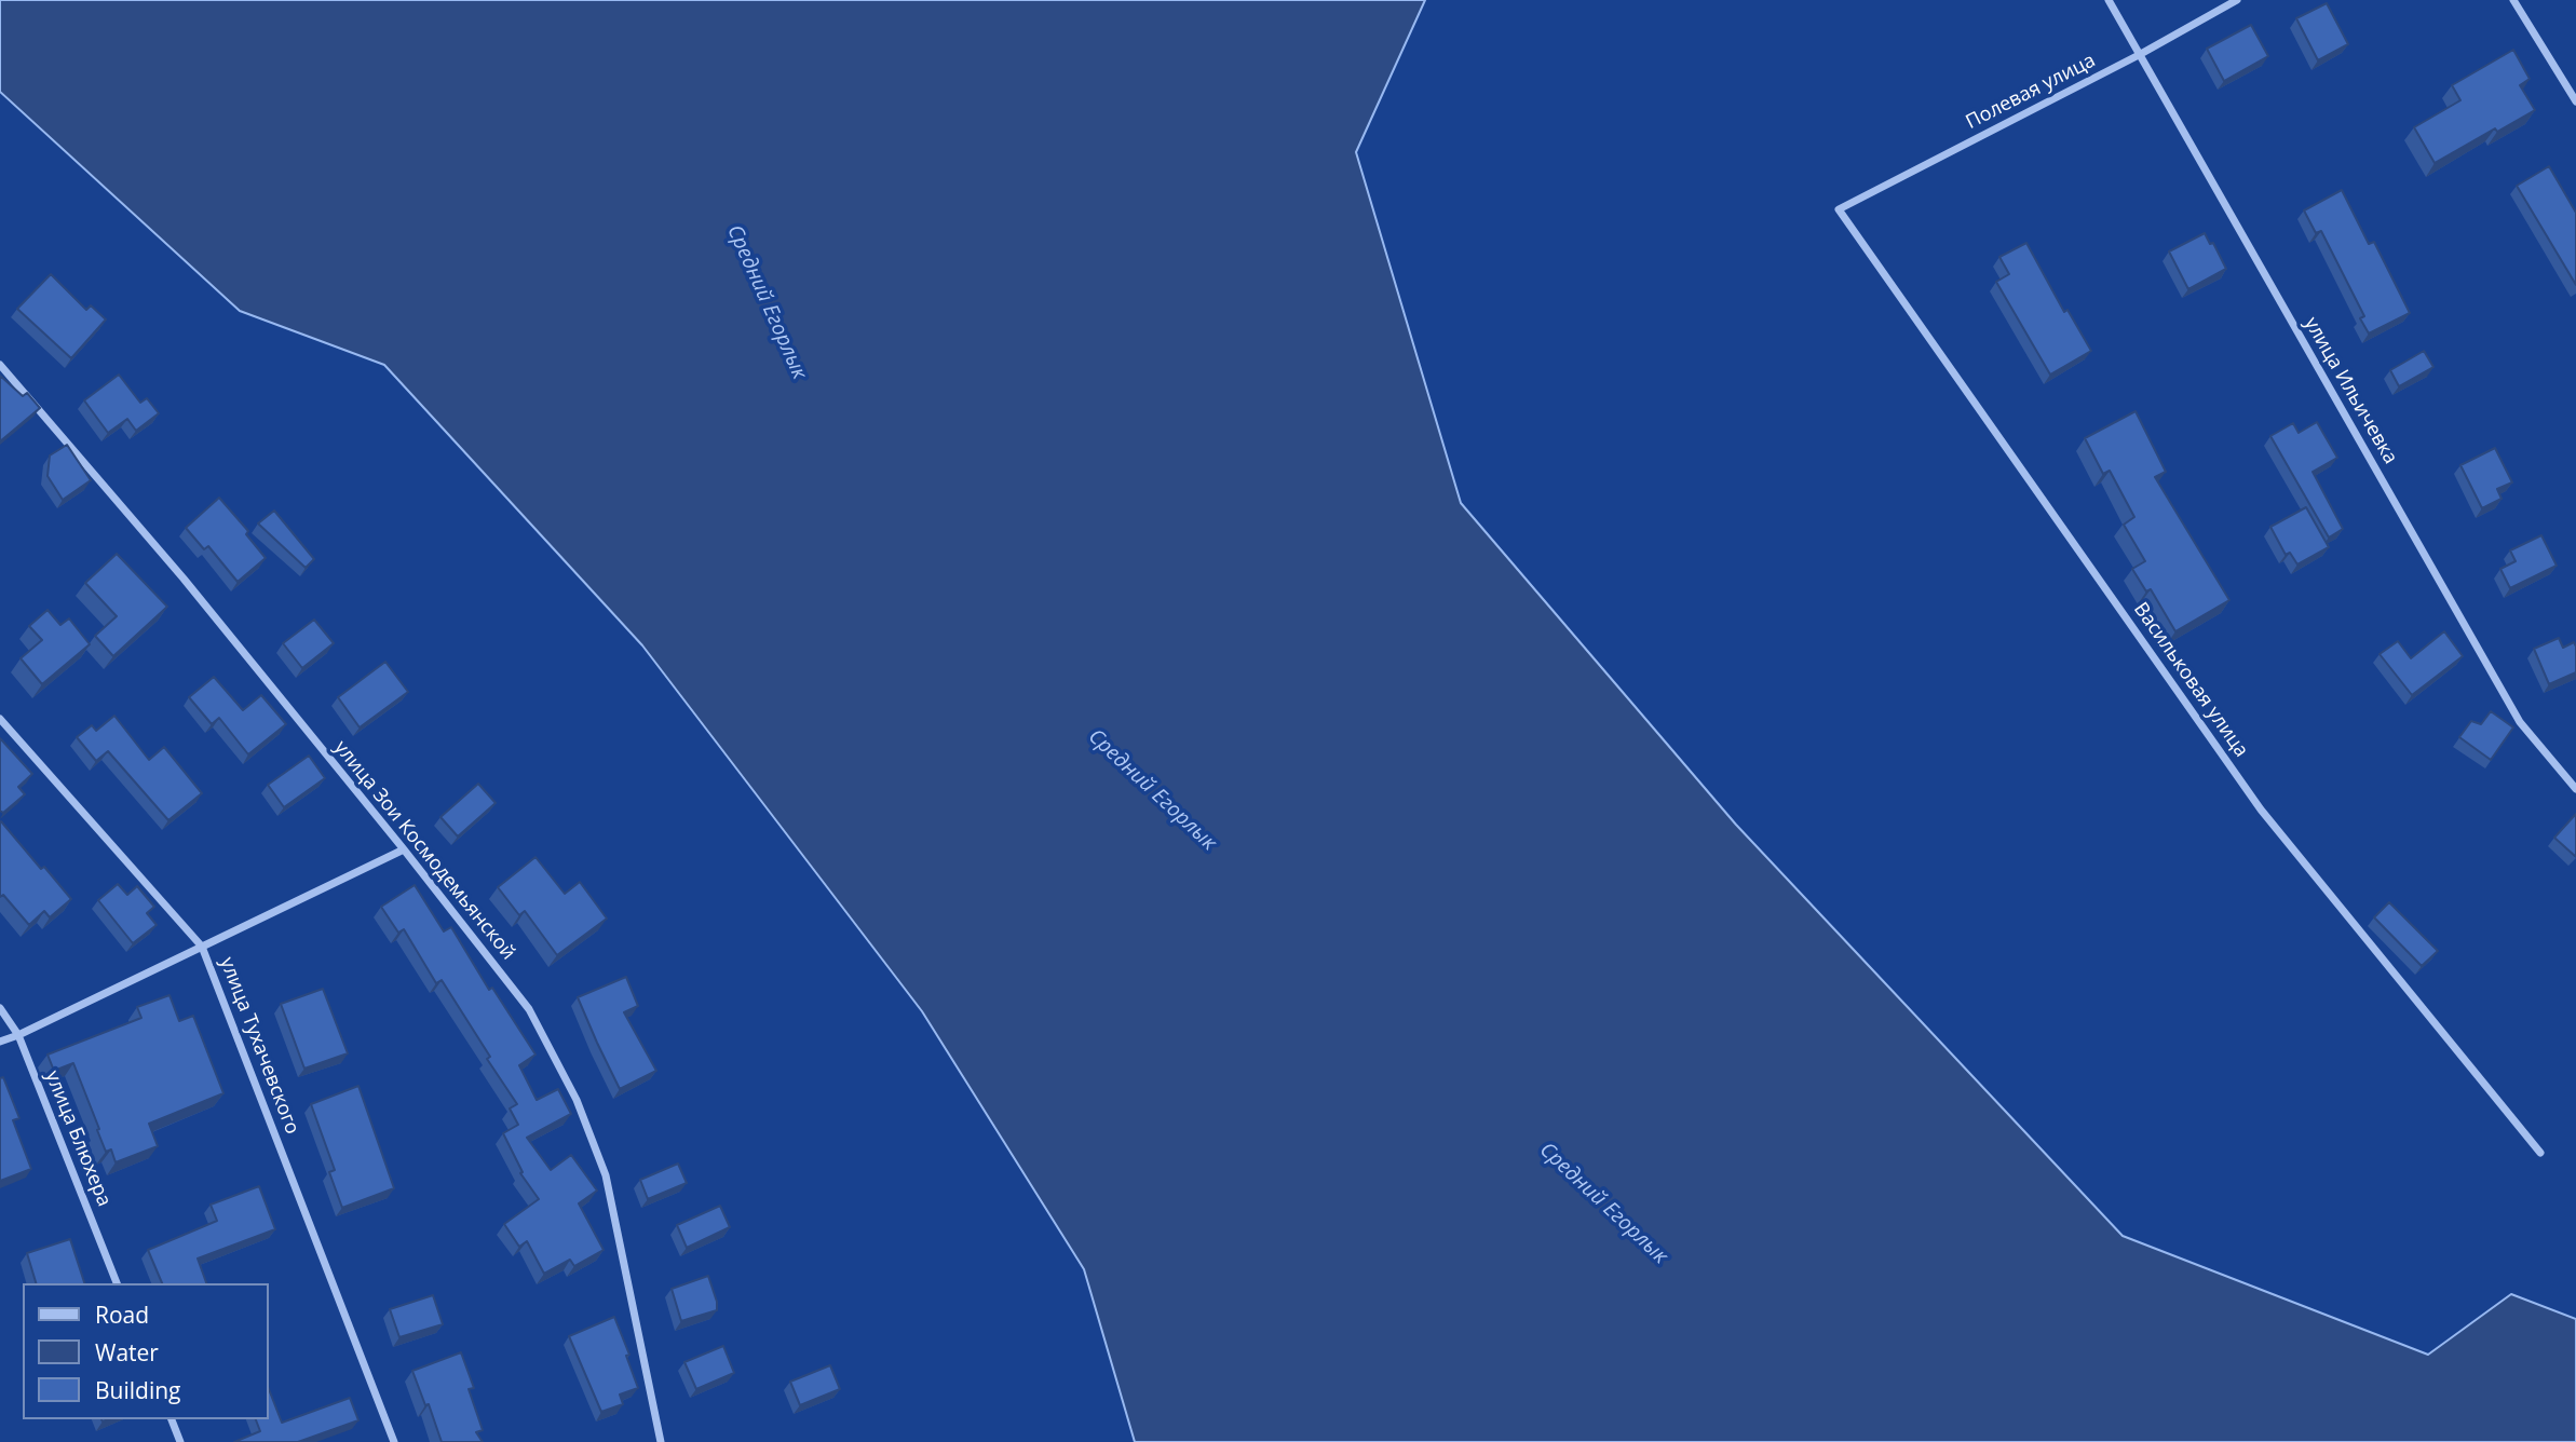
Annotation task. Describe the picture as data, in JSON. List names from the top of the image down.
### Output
{
  "streets": {
    "street": [
      "Полевая улица",
      "улица Ильичевка",
      "Васильковая улица",
      "улица Зои Космодемьянской",
      "улица Тухачевского",
      "улица Блюхера"
    ]
  },
  "crossings": [
    ["Полевая улица", "улица Ильичевка"],
    ["Полевая улица", "Васильковая улица"]
  ],
  "water": ["Средний Егорлык"],
  "legend": ["Road", "Water", "Building"]
}
